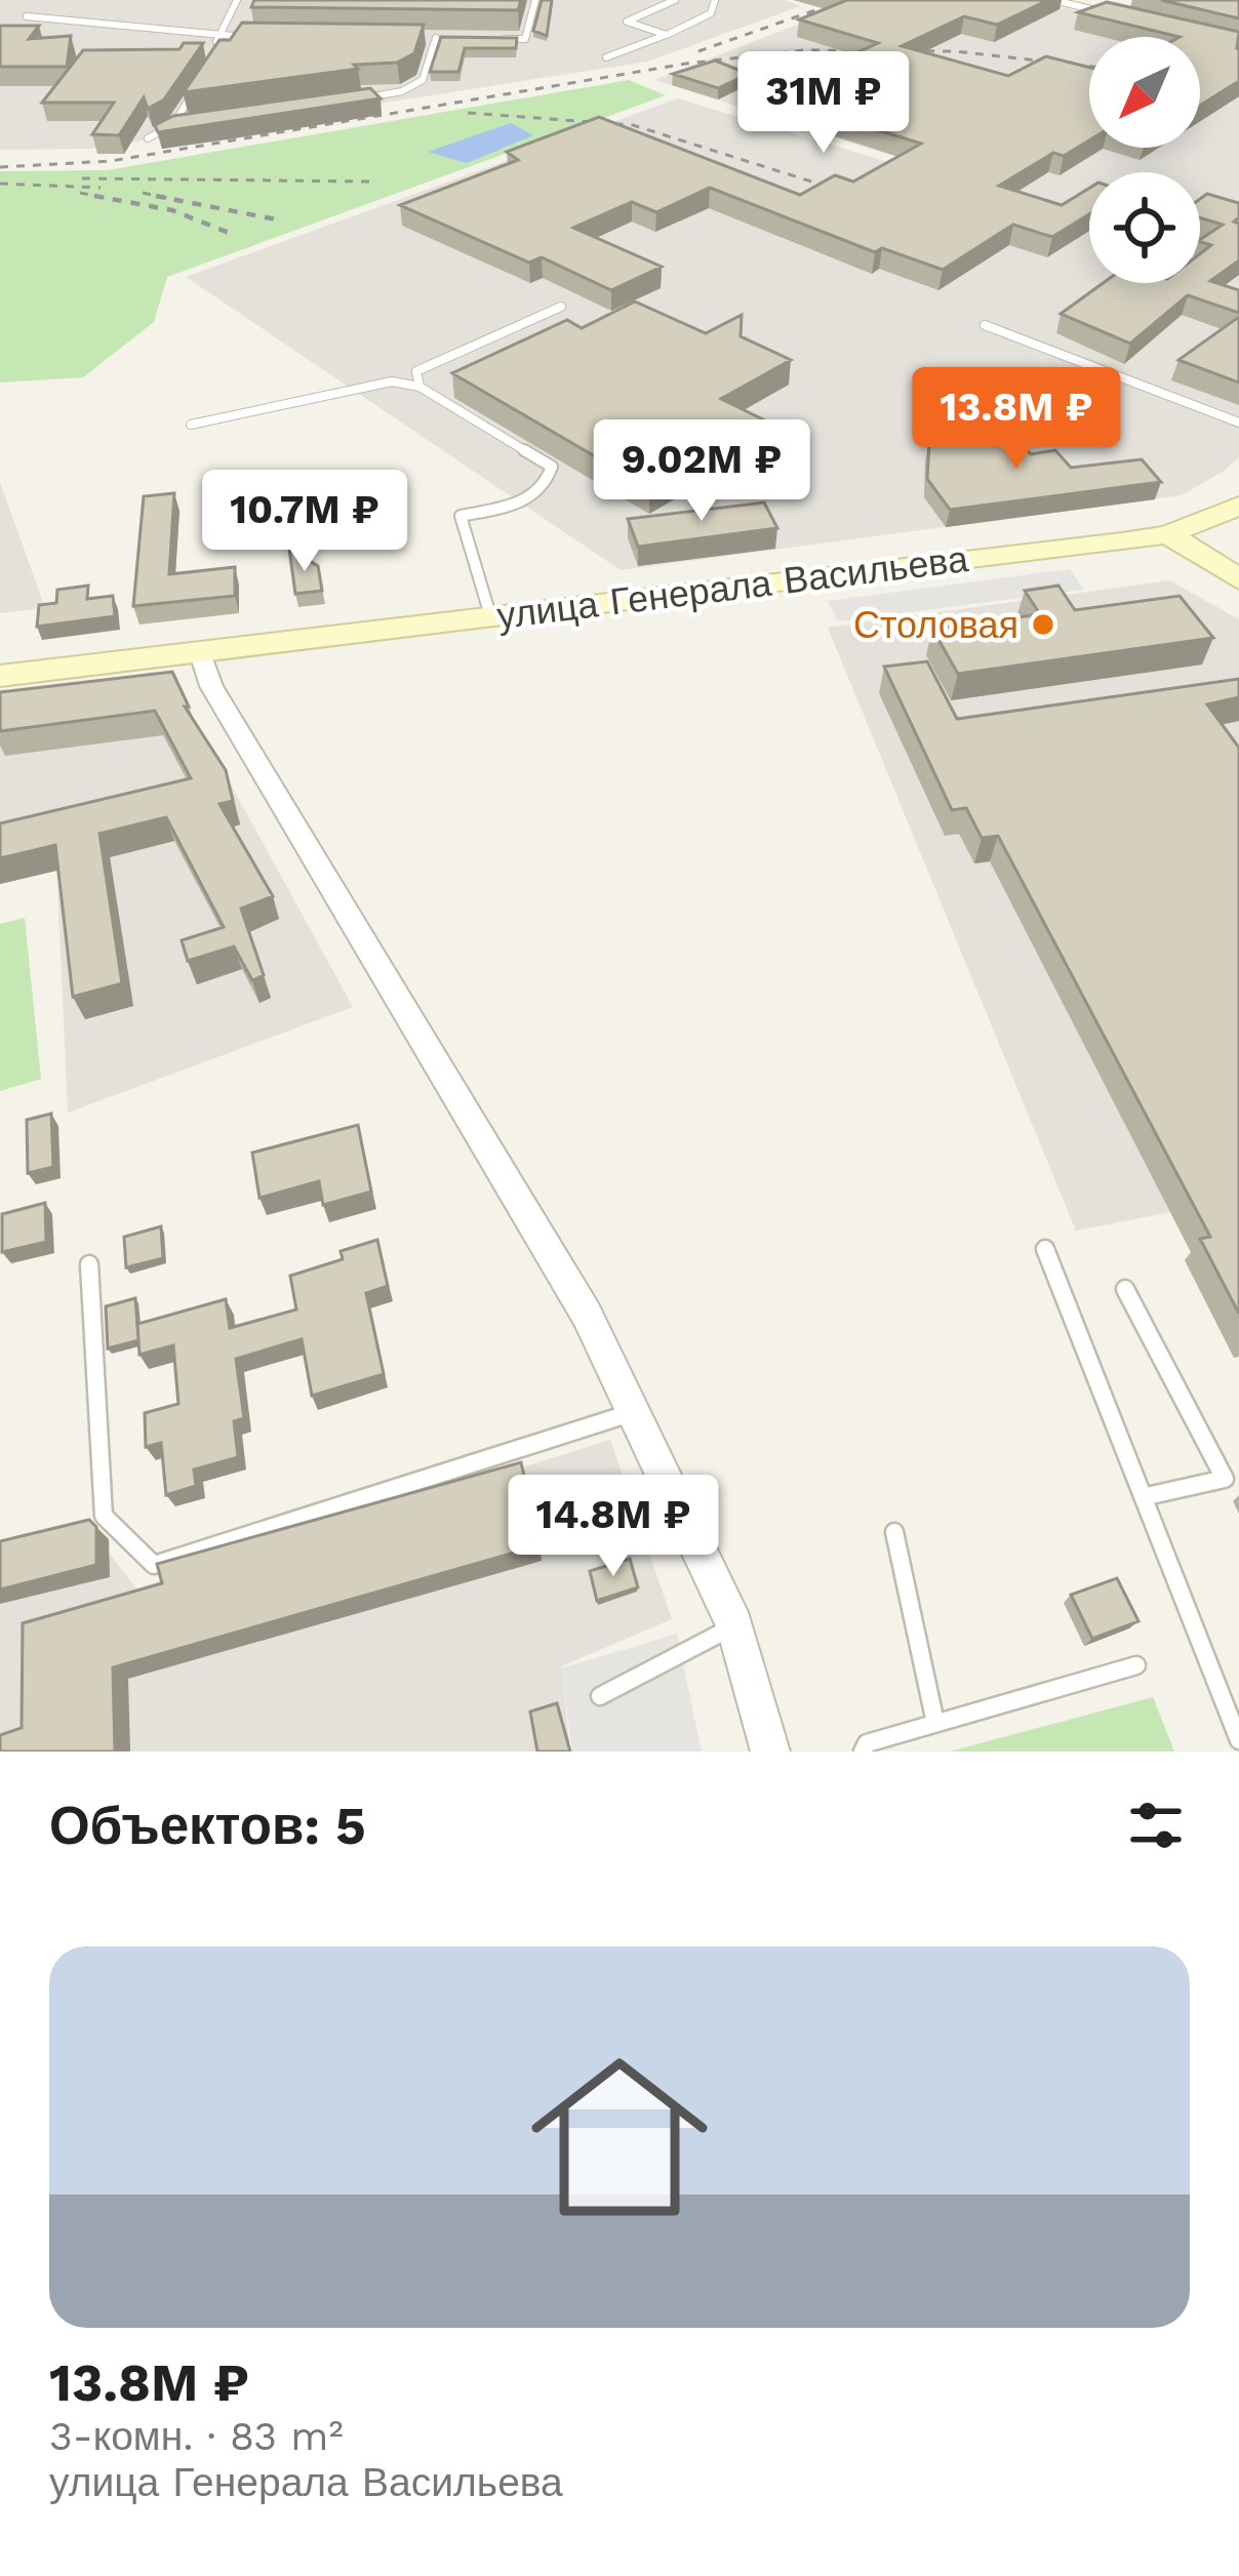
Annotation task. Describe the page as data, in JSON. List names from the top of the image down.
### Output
{
  "streets": {
    "main road": ["улица Генерала Васильева"]
  },
  "places": ["Столовая"],
  "north": "bottom left",
  "page": {
    "price": [
      "31M ₽",
      "13.8M ₽",
      "9.02M ₽",
      "10.7M ₽",
      "14.8M ₽"
    ],
    "heading": "Объектов: 5",
    "list": [
      {
        "name": "13.8M ₽",
        "note": "3-комн. · 83 m² · улица Генерала Васильева"
      }
    ]
  }
}
